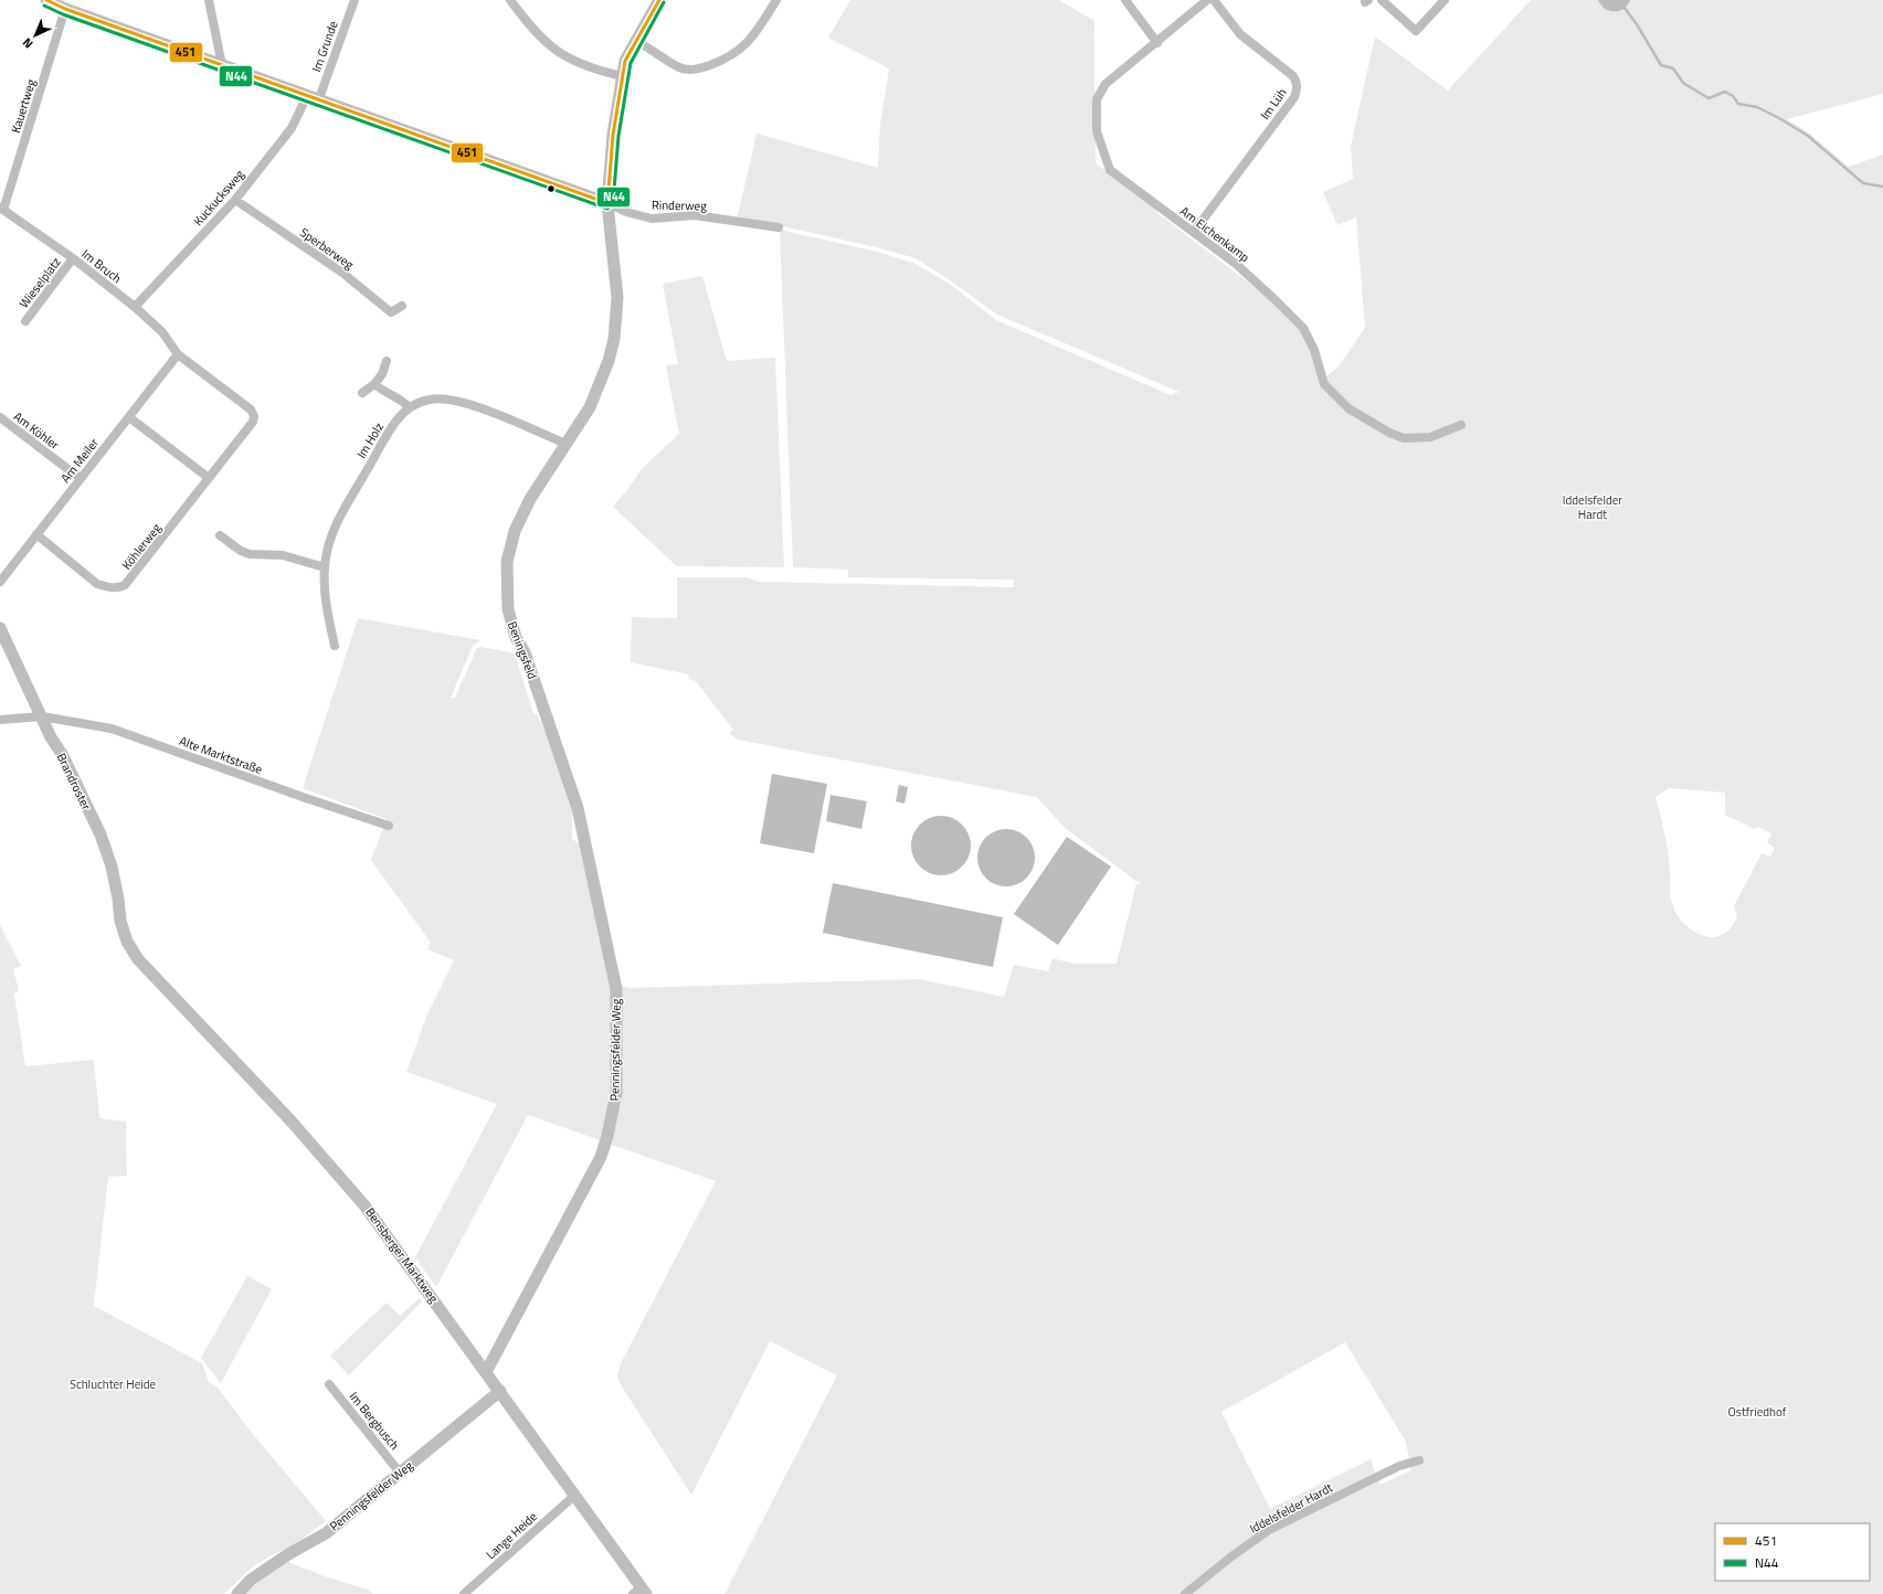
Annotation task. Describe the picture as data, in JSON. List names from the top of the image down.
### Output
{
  "streets": {
    "street": [
      "Im Grunde",
      "Im Lüh",
      "Kauertweg",
      "Kuckucksweg",
      "Rinderweg",
      "Am Eichenkamp",
      "Sperberweg",
      "Im Bruch",
      "Wieselplatz",
      "Am Köhler",
      "Im Holz",
      "Am Meiler",
      "Köhlerweg",
      "Beningsfeld",
      "Alte Marktstraße",
      "Brandroster",
      "Penningsfelder Weg",
      "Bensberger Marktweg",
      "Im Bergbusch",
      "Iddelsfelder Hardt",
      "Lange Heide"
    ]
  },
  "crossings": [
    ["Im Lüh", "Am Eichenkamp"],
    ["Kauertweg", "Im Bruch"],
    ["Kuckucksweg", "Sperberweg"],
    ["Kuckucksweg", "Im Bruch"],
    ["Rinderweg", "Beningsfeld"],
    ["Im Bruch", "Wieselplatz"],
    ["Im Bruch", "Am Meiler"],
    ["Im Bruch", "Köhlerweg"],
    ["Am Köhler", "Am Meiler"],
    ["Im Holz", "Beningsfeld"],
    ["Am Meiler", "Köhlerweg"],
    ["Beningsfeld", "Penningsfelder Weg"],
    ["Alte Marktstraße", "Brandroster"],
    ["Brandroster", "Bensberger Marktweg"],
    ["Penningsfelder Weg", "Bensberger Marktweg"],
    ["Penningsfelder Weg", "Im Bergbusch"],
    ["Bensberger Marktweg", "Lange Heide"]
  ],
  "parks": ["Iddelsfelder Hardt", "Schluchter Heide", "Ostfriedhof"],
  "lines": ["transit line 451", "transit line N44"],
  "legend": ["451", "N44"],
  "north": "bottom left"
}
